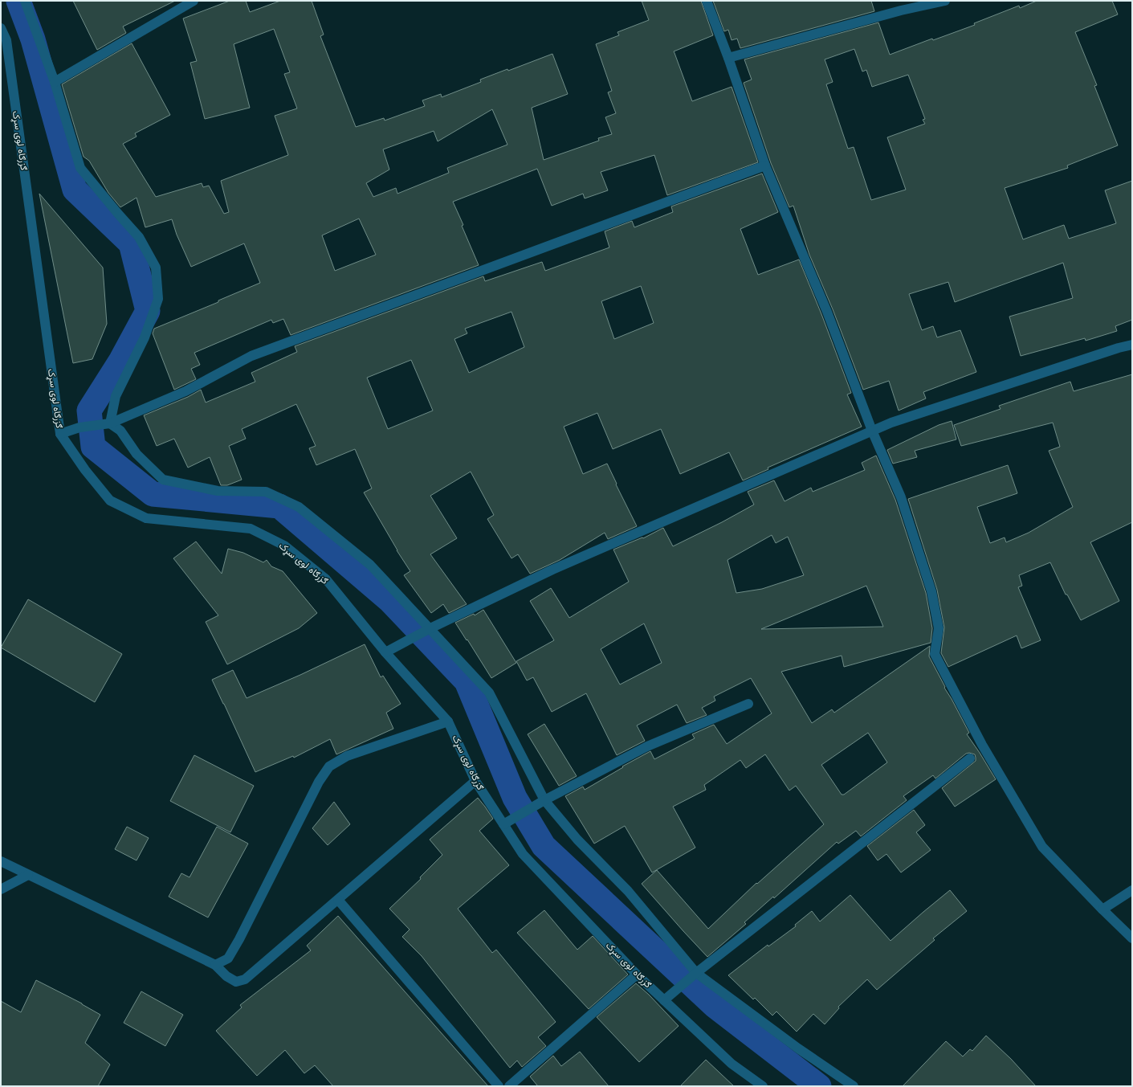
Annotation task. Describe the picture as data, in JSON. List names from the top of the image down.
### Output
{
  "streets": {
    "street": ["ګزرګاه لوی سړک"]
  }
}
